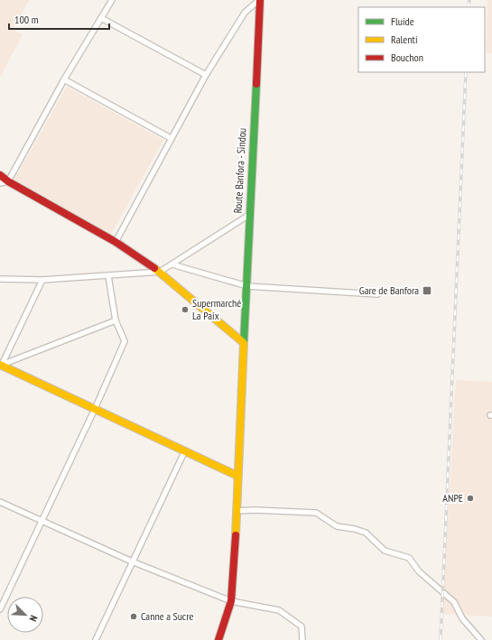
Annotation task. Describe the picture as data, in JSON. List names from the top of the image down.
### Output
{
  "streets": {
    "main road": ["Route Banfora - Sindou"]
  },
  "places": {
    "transit": ["Gare de Banfora"],
    "other": ["Supermarché La Paix", "ANPE", "Canne a Sucre"]
  },
  "legend": ["Fluide", "Ralenti", "Bouchon"],
  "scale_bar": "100 m",
  "north": "bottom right"
}
